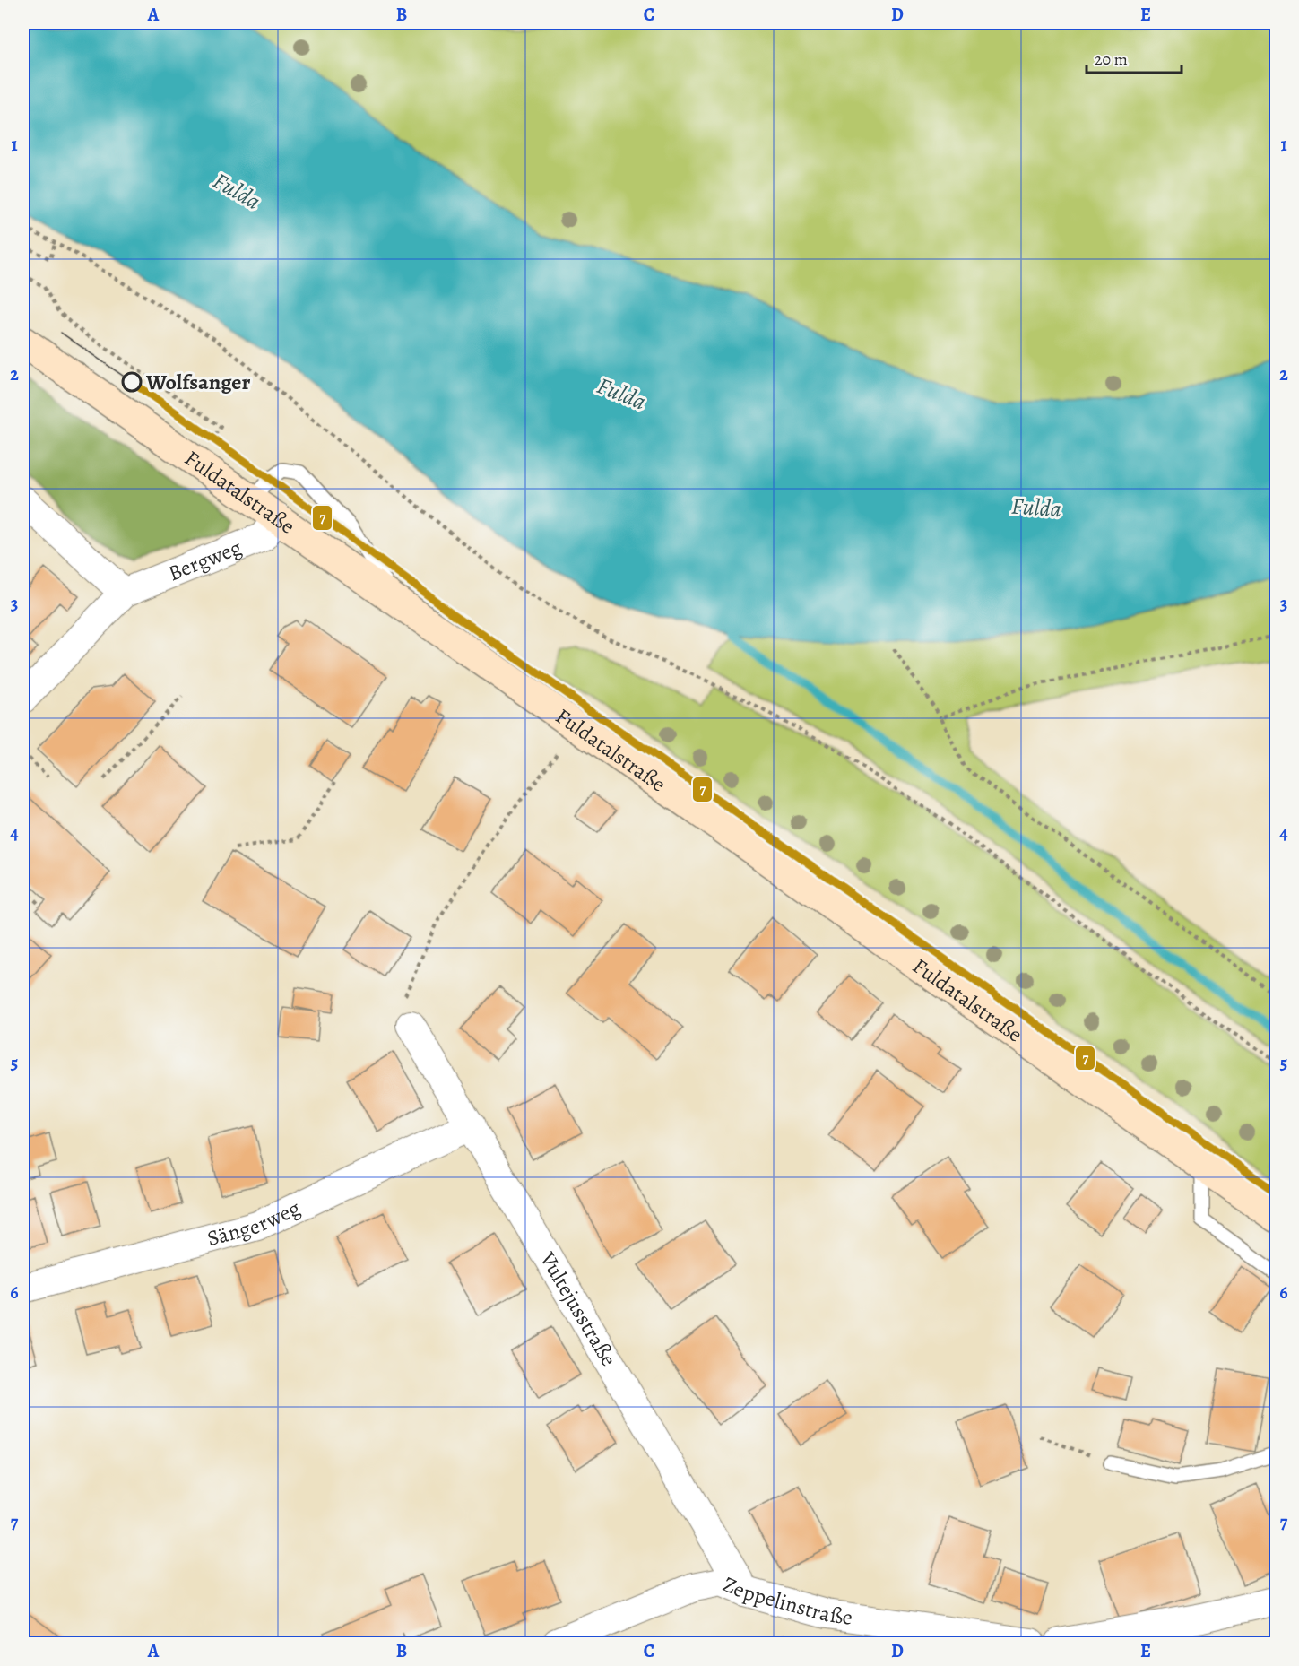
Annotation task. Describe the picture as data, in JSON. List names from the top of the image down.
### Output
{
  "streets": {
    "main road": ["Fuldatalstraße"],
    "street": [
      "Bergweg",
      "Sängerweg",
      "Vultejusstraße",
      "Zeppelinstraße"
    ]
  },
  "crossings": [
    ["Fuldatalstraße", "Bergweg"],
    ["Sängerweg", "Vultejusstraße"],
    ["Vultejusstraße", "Zeppelinstraße"]
  ],
  "water": ["Fulda"],
  "places": ["Wolfsanger"],
  "lines": ["transit line 7"],
  "scale_bar": "20 m",
  "grid": {
    "columns": [
      "A",
      "B",
      "C",
      "D",
      "E"
    ],
    "rows": [
      "1",
      "2",
      "3",
      "4",
      "5",
      "6",
      "7"
    ]
  }
}
